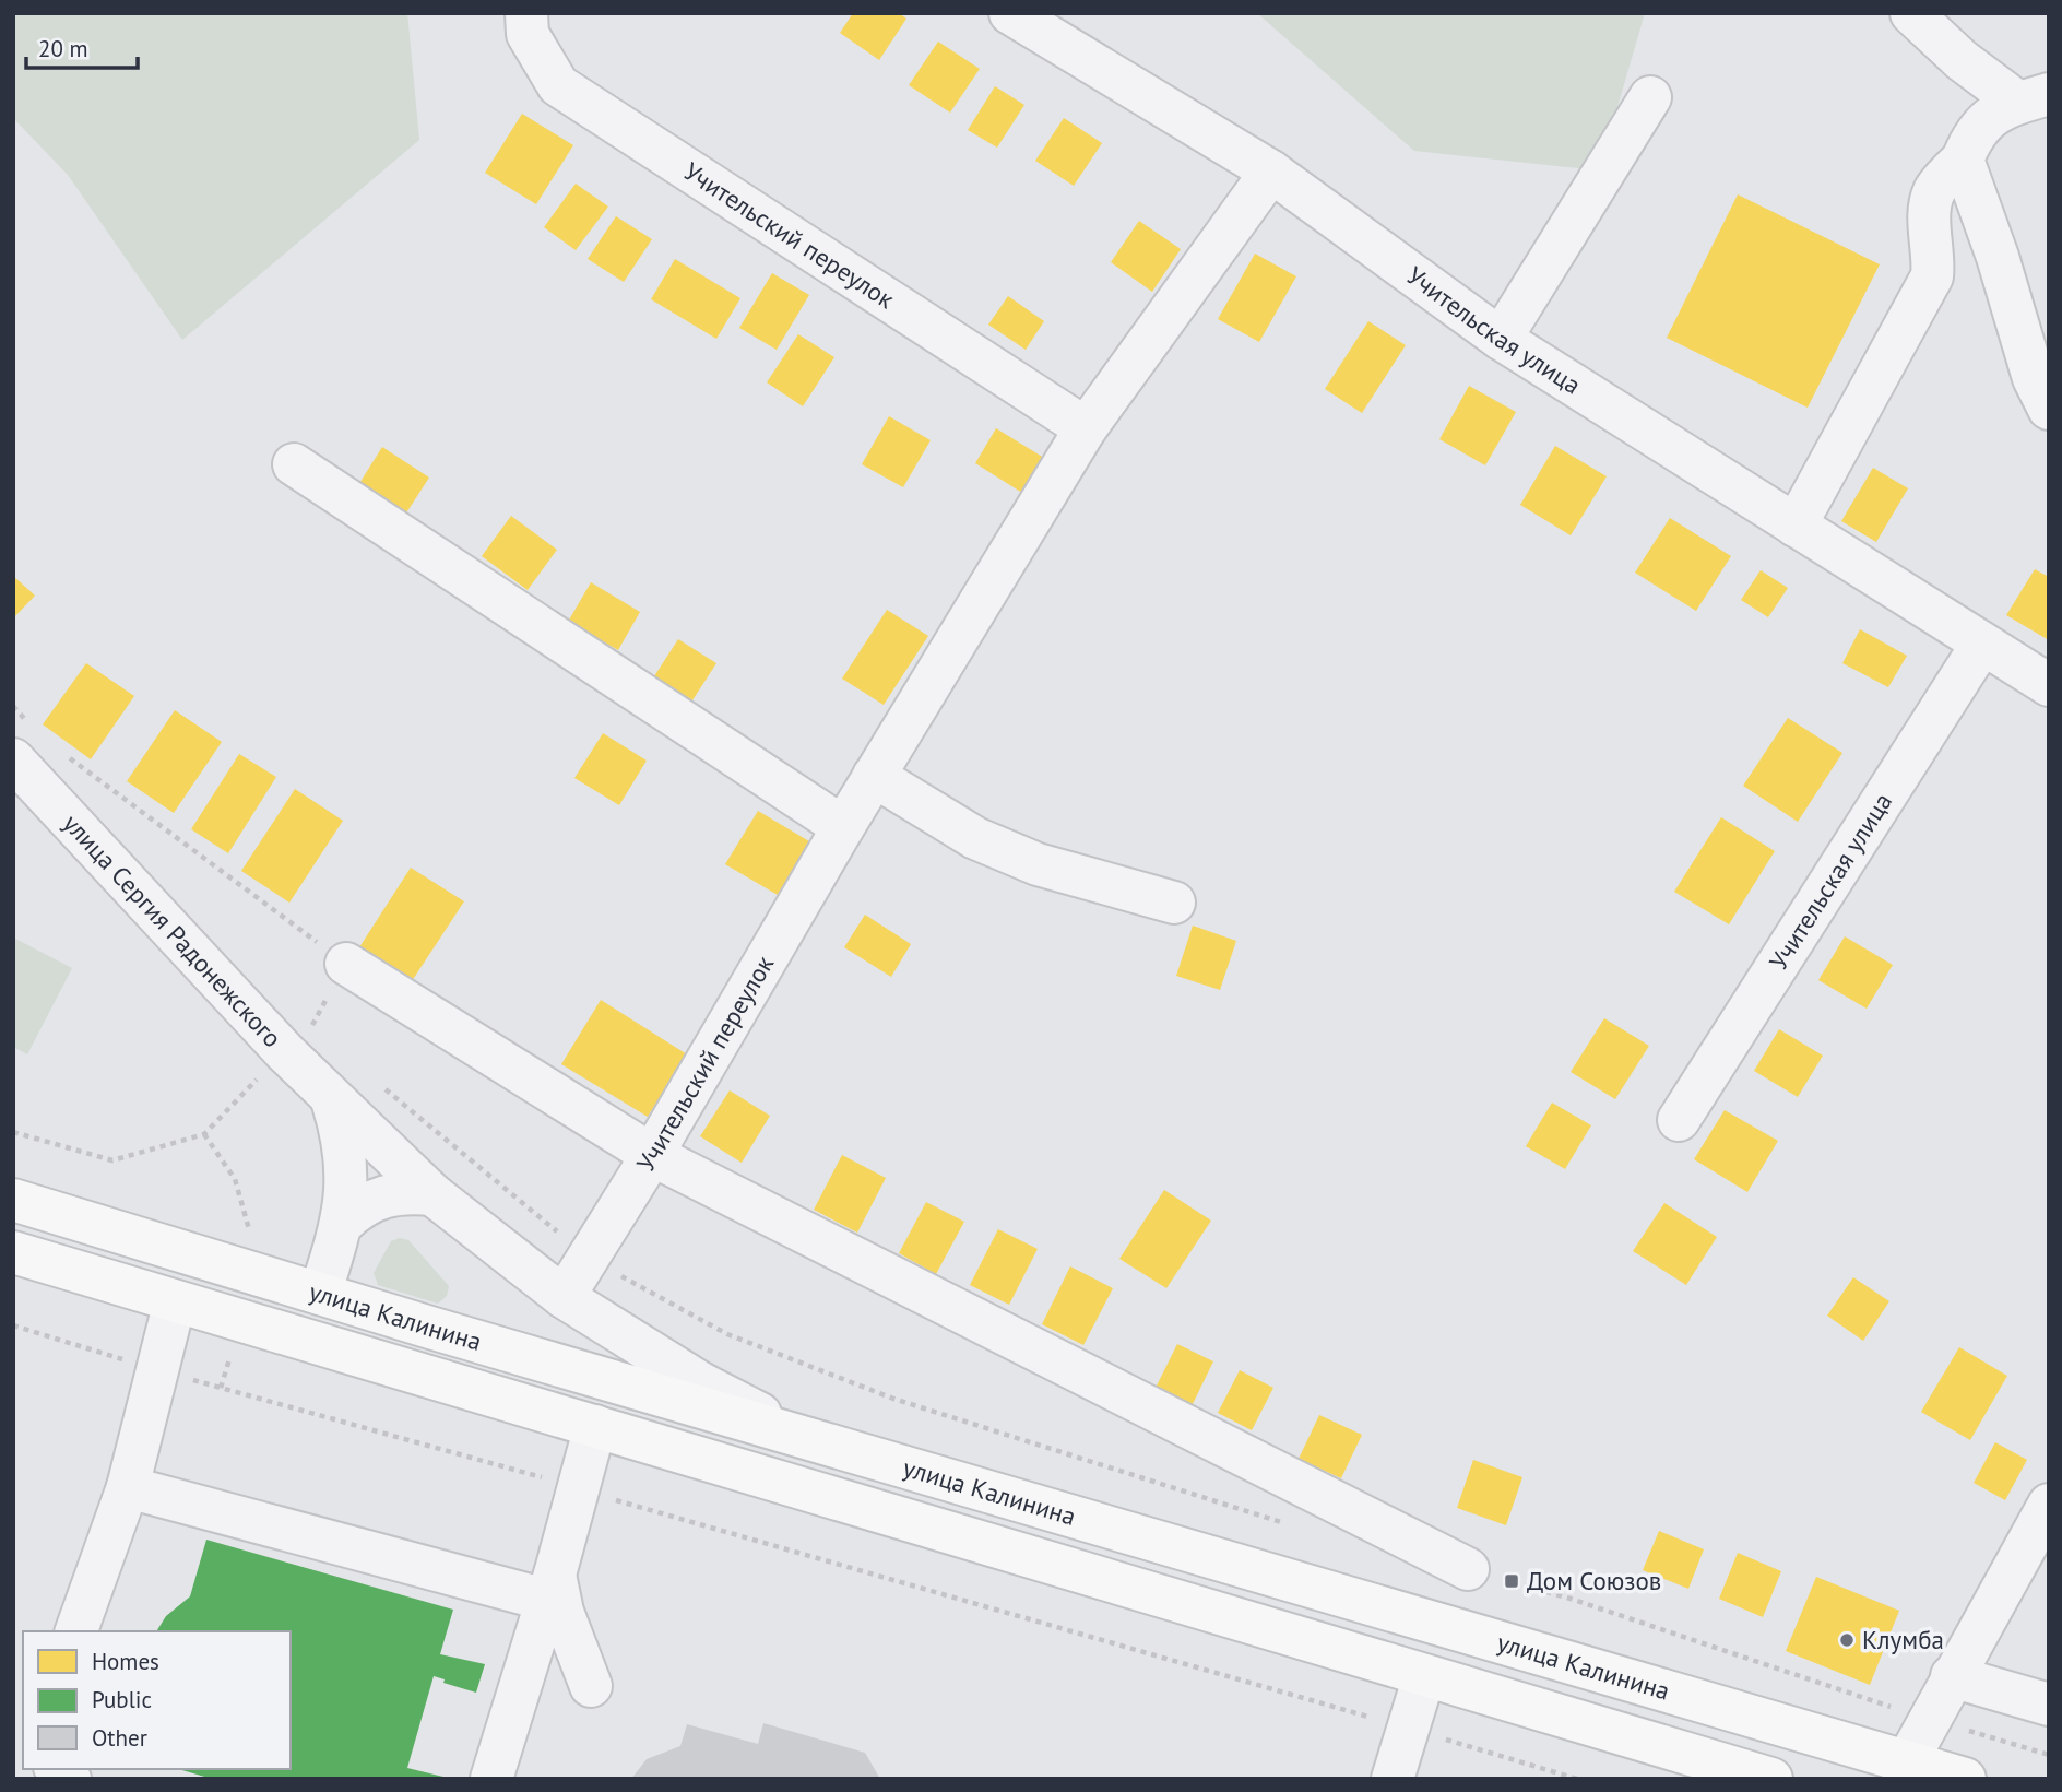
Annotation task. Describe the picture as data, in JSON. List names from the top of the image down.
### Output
{
  "streets": {
    "main road": ["улица Калинина"],
    "street": ["Учительский переулок", "Учительская улица", "улица Сергия Радонежского"]
  },
  "crossings": [
    ["Учительский переулок", "Учительская улица"],
    ["Учительский переулок", "улица Сергия Радонежского"],
    ["улица Сергия Радонежского", "улица Калинина"]
  ],
  "places": {
    "transit": ["Дом Союзов"],
    "other": ["Клумба"]
  },
  "legend": ["Homes", "Public", "Other"],
  "scale_bar": "20 m"
}
